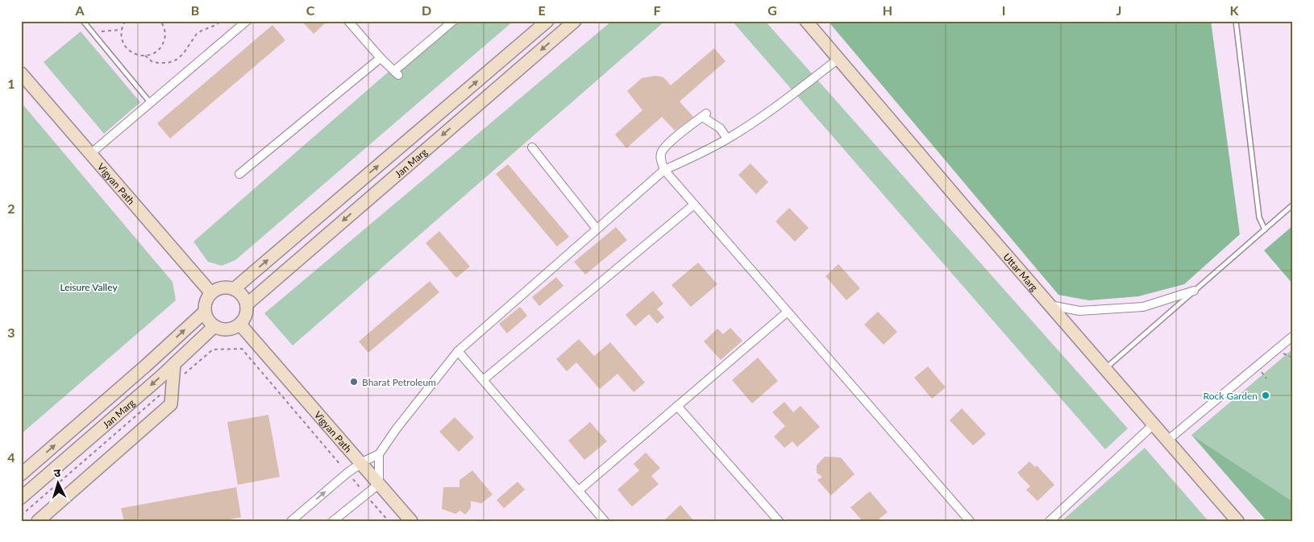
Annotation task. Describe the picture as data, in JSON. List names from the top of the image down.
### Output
{
  "streets": {
    "main road": ["Jan Marg", "Vigyan Path", "Uttar Marg"]
  },
  "crossings": [
    ["Jan Marg", "Vigyan Path"]
  ],
  "parks": ["Leisure Valley"],
  "places": ["Bharat Petroleum", "Rock Garden"],
  "north": "top",
  "grid": {
    "columns": [
      "A",
      "B",
      "C",
      "D",
      "E",
      "F",
      "G",
      "H",
      "I",
      "J",
      "K"
    ],
    "rows": [
      "1",
      "2",
      "3",
      "4"
    ]
  }
}
